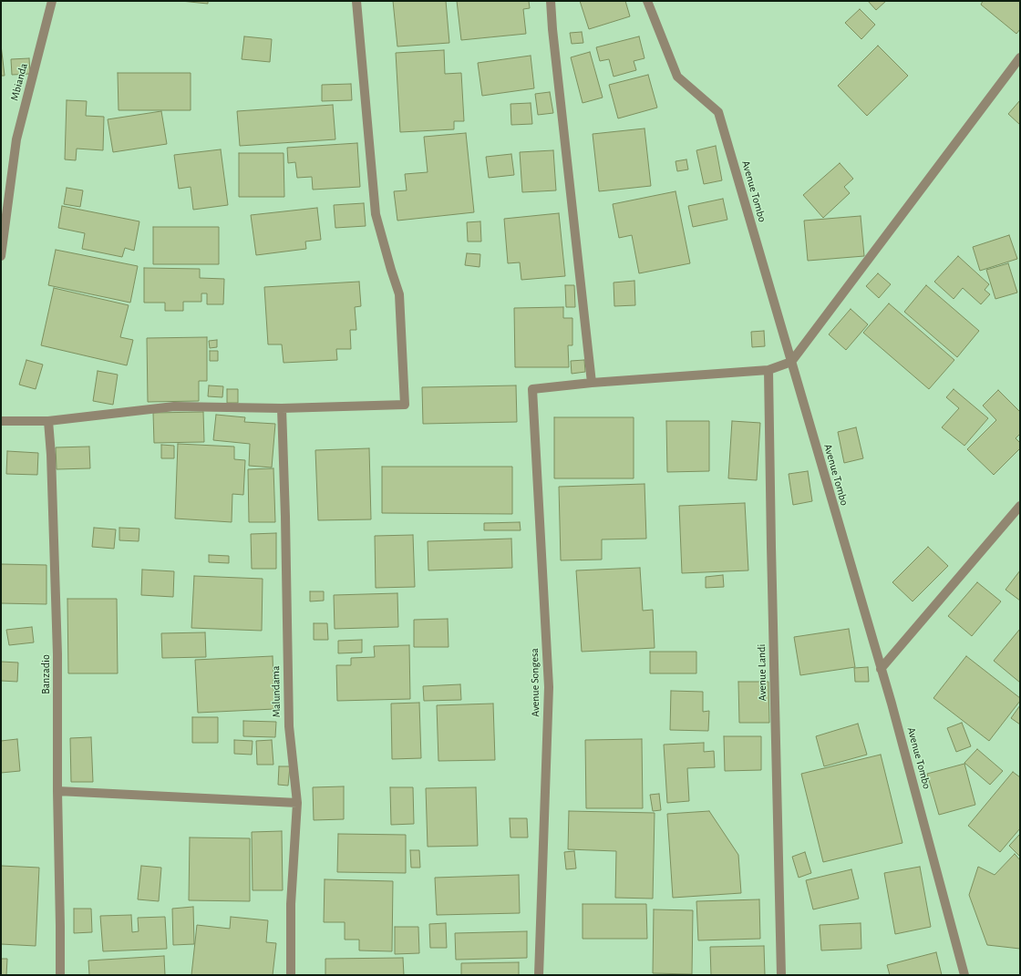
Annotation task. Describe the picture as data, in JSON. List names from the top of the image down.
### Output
{
  "streets": {
    "street": [
      "Mbianda",
      "Avenue Tombo",
      "Avenue Landi",
      "Banzadio",
      "Avenue Songesa",
      "Malundama"
    ]
  }
}
